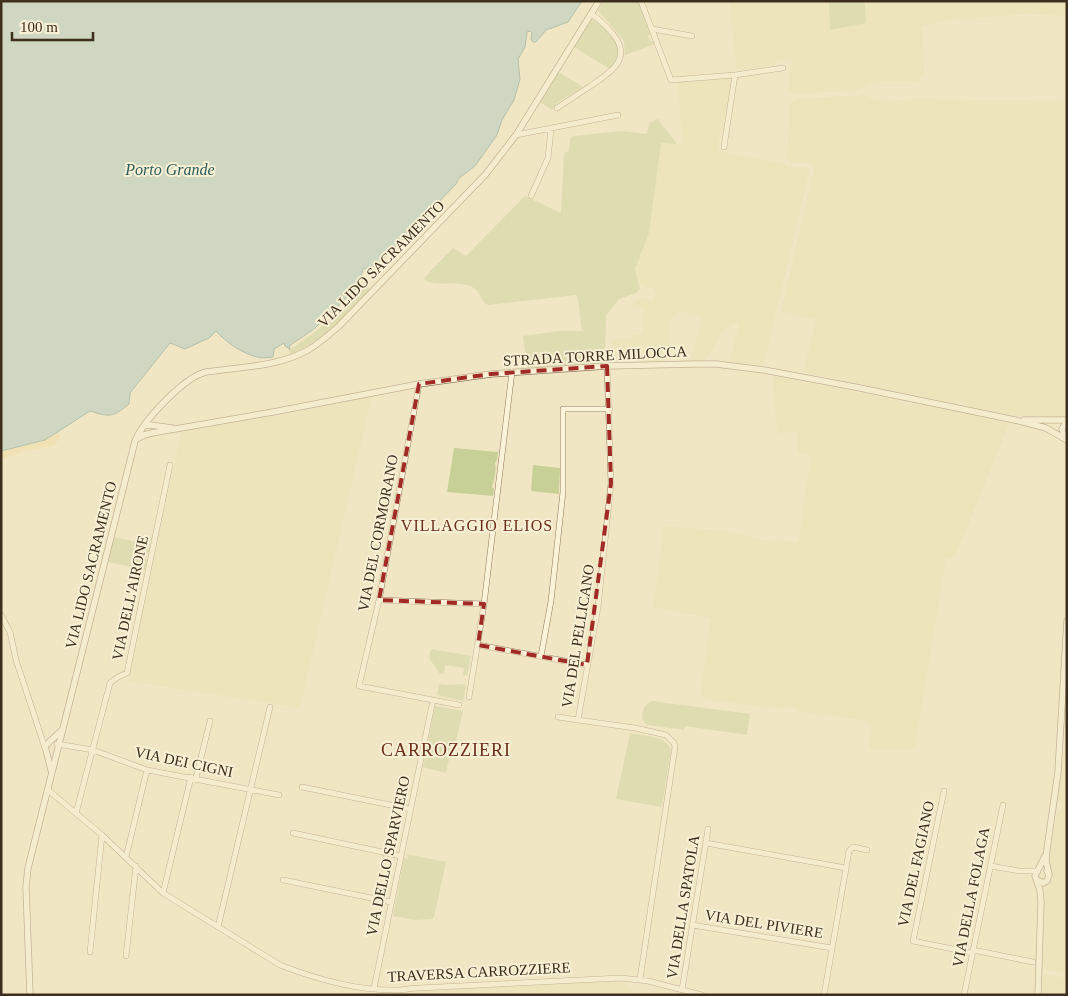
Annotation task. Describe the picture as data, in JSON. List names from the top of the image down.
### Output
{
  "streets": {
    "street": [
      "VIA LIDO SACRAMENTO",
      "STRADA TORRE MILOCCA",
      "VIA DEL CORMORANO",
      "VIA DELL'AIRONE",
      "VIA DEL PELLICANO",
      "VIA DEI CIGNI",
      "VIA DELLO SPARVIERO",
      "VIA DEL FAGIANO",
      "VIA DELLA FOLAGA",
      "VIA DELLA SPATOLA",
      "VIA DEL PIVIERE",
      "TRAVERSA CARROZZIERE"
    ]
  },
  "crossings": [
    ["VIA LIDO SACRAMENTO", "STRADA TORRE MILOCCA"],
    ["VIA LIDO SACRAMENTO", "VIA DEI CIGNI"],
    ["STRADA TORRE MILOCCA", "VIA DEL CORMORANO"],
    ["STRADA TORRE MILOCCA", "VIA DEL PELLICANO"],
    ["VIA DEL CORMORANO", "VIA DELLO SPARVIERO"],
    ["VIA DELL'AIRONE", "VIA DEI CIGNI"],
    ["VIA DELL'AIRONE", "TRAVERSA CARROZZIERE"],
    ["VIA DEL PELLICANO", "TRAVERSA CARROZZIERE"],
    ["VIA DELLO SPARVIERO", "TRAVERSA CARROZZIERE"],
    ["VIA DEL FAGIANO", "VIA DELLA FOLAGA"],
    ["VIA DELLA SPATOLA", "VIA DEL PIVIERE"],
    ["VIA DELLA SPATOLA", "TRAVERSA CARROZZIERE"]
  ],
  "districts": ["VILLAGGIO ELIOS", "CARROZZIERI"],
  "water": ["Porto Grande"],
  "scale_bar": "100 m"
}
